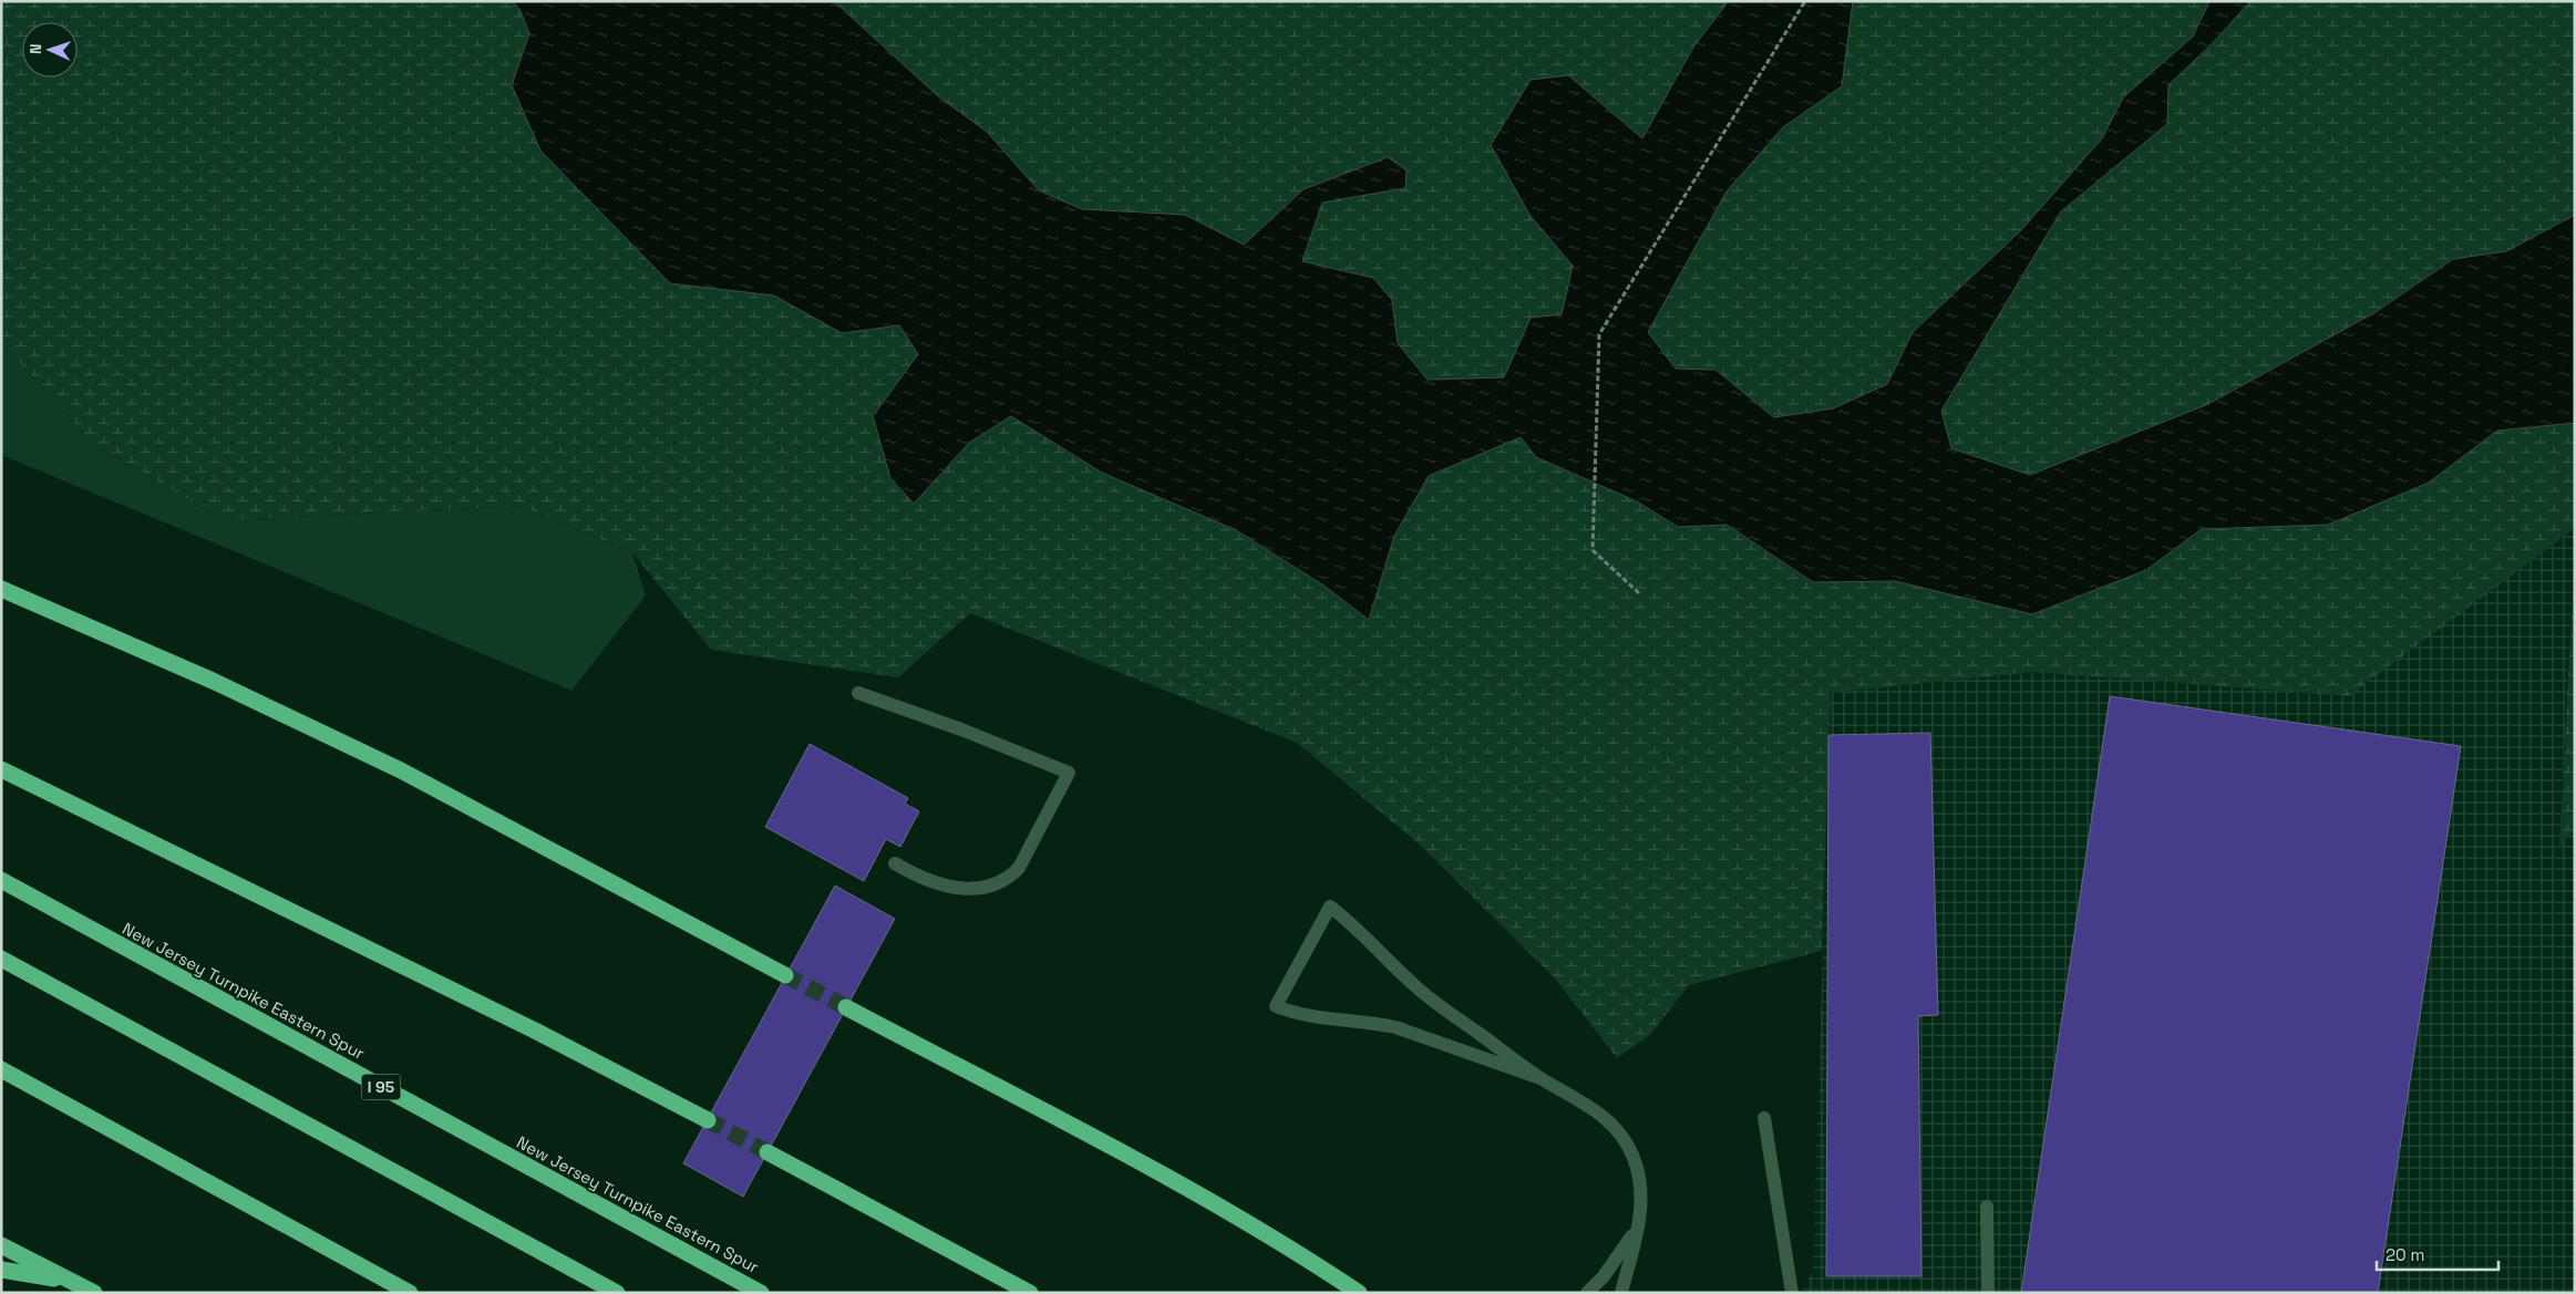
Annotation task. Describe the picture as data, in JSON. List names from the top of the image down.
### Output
{
  "streets": {
    "highway": ["New Jersey Turnpike Eastern Spur", "I 95"]
  },
  "scale_bar": "20 m",
  "north": "left"
}
